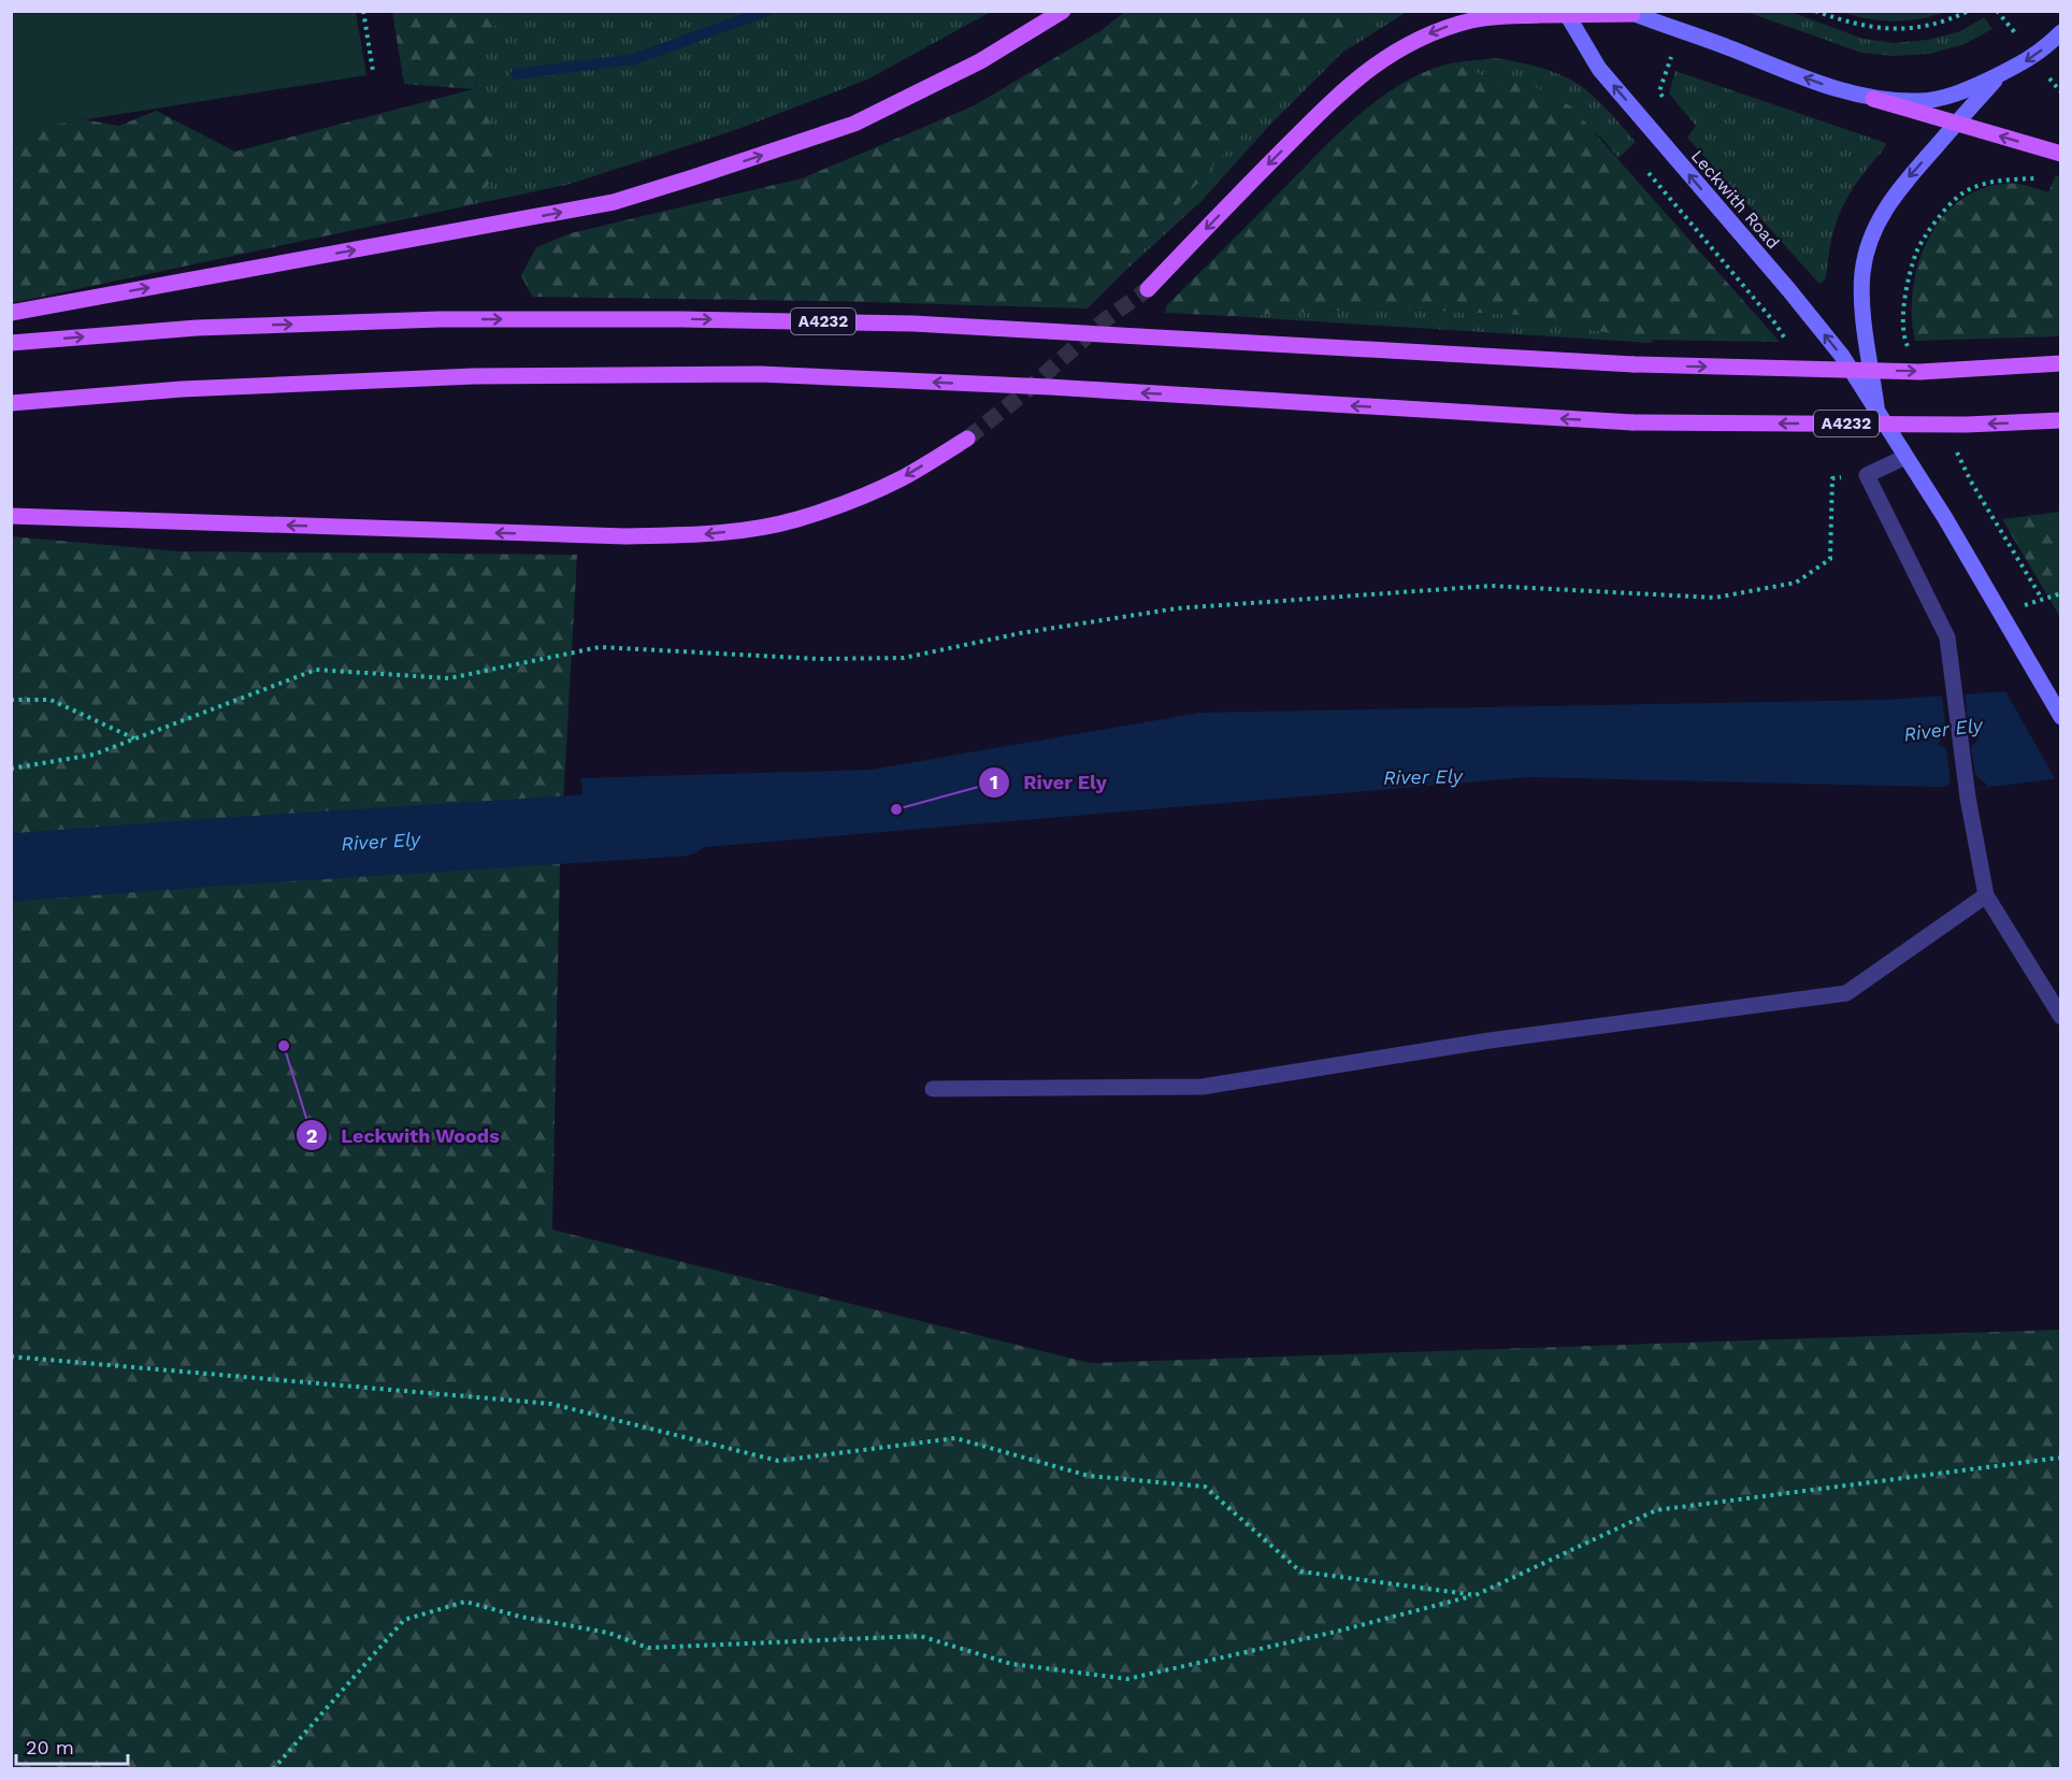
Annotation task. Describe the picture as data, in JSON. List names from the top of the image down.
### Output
{
  "streets": {
    "main road": ["Leckwith Road", "A4232"]
  },
  "water": ["River Ely"],
  "places": ["River Ely", "Leckwith Woods"],
  "scale_bar": "20 m"
}
